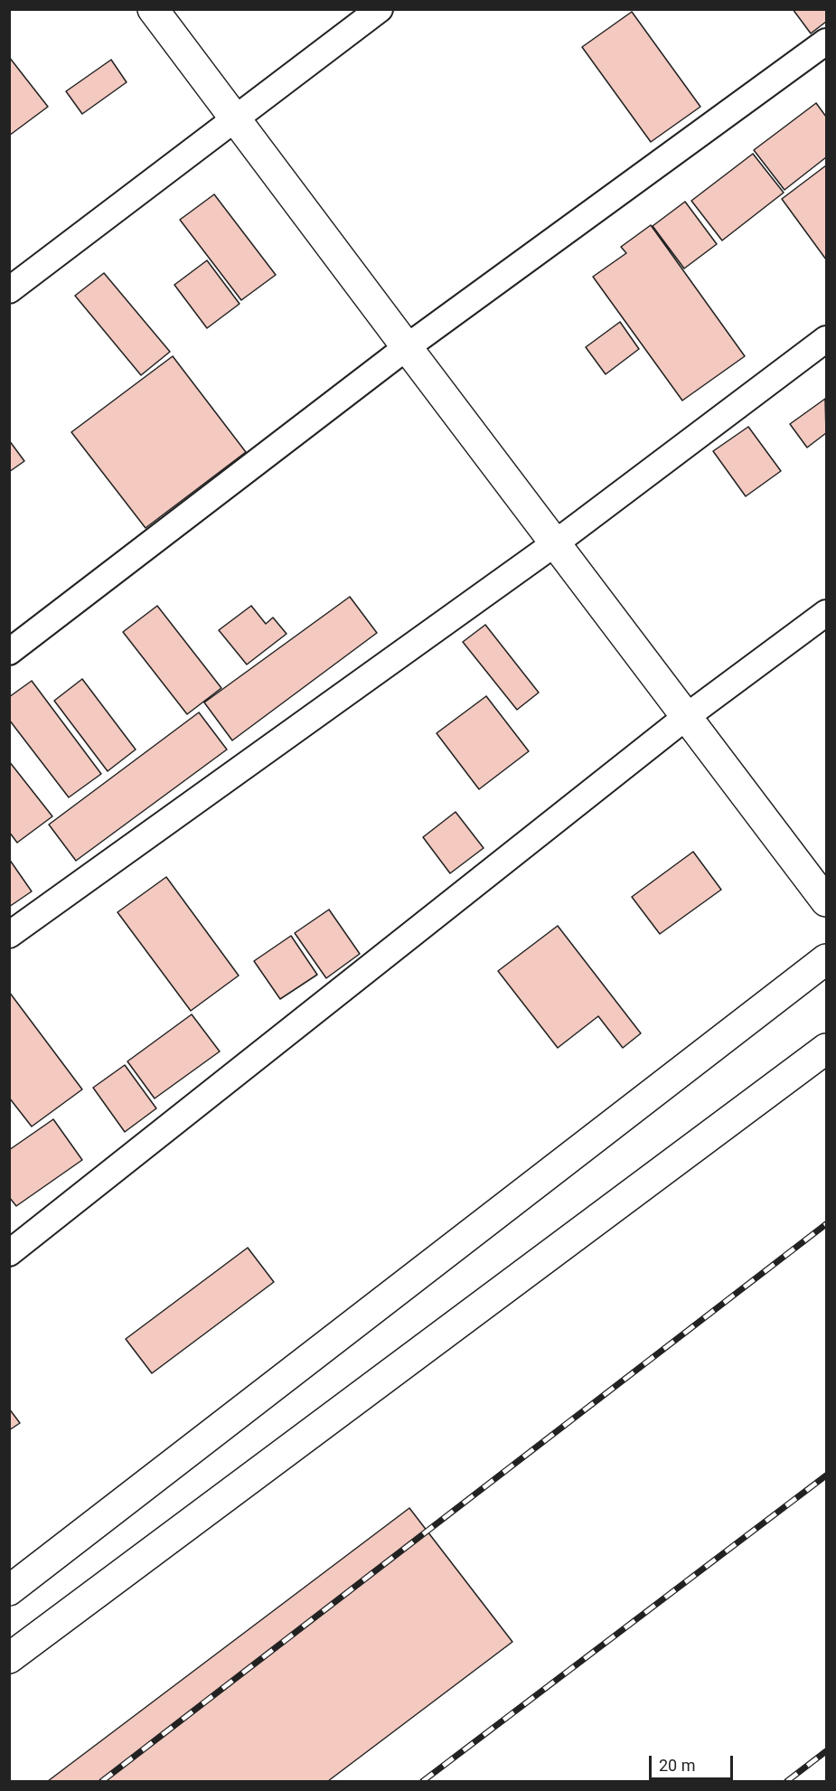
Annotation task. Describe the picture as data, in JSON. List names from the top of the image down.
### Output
{
  "scale_bar": "20 m"
}
